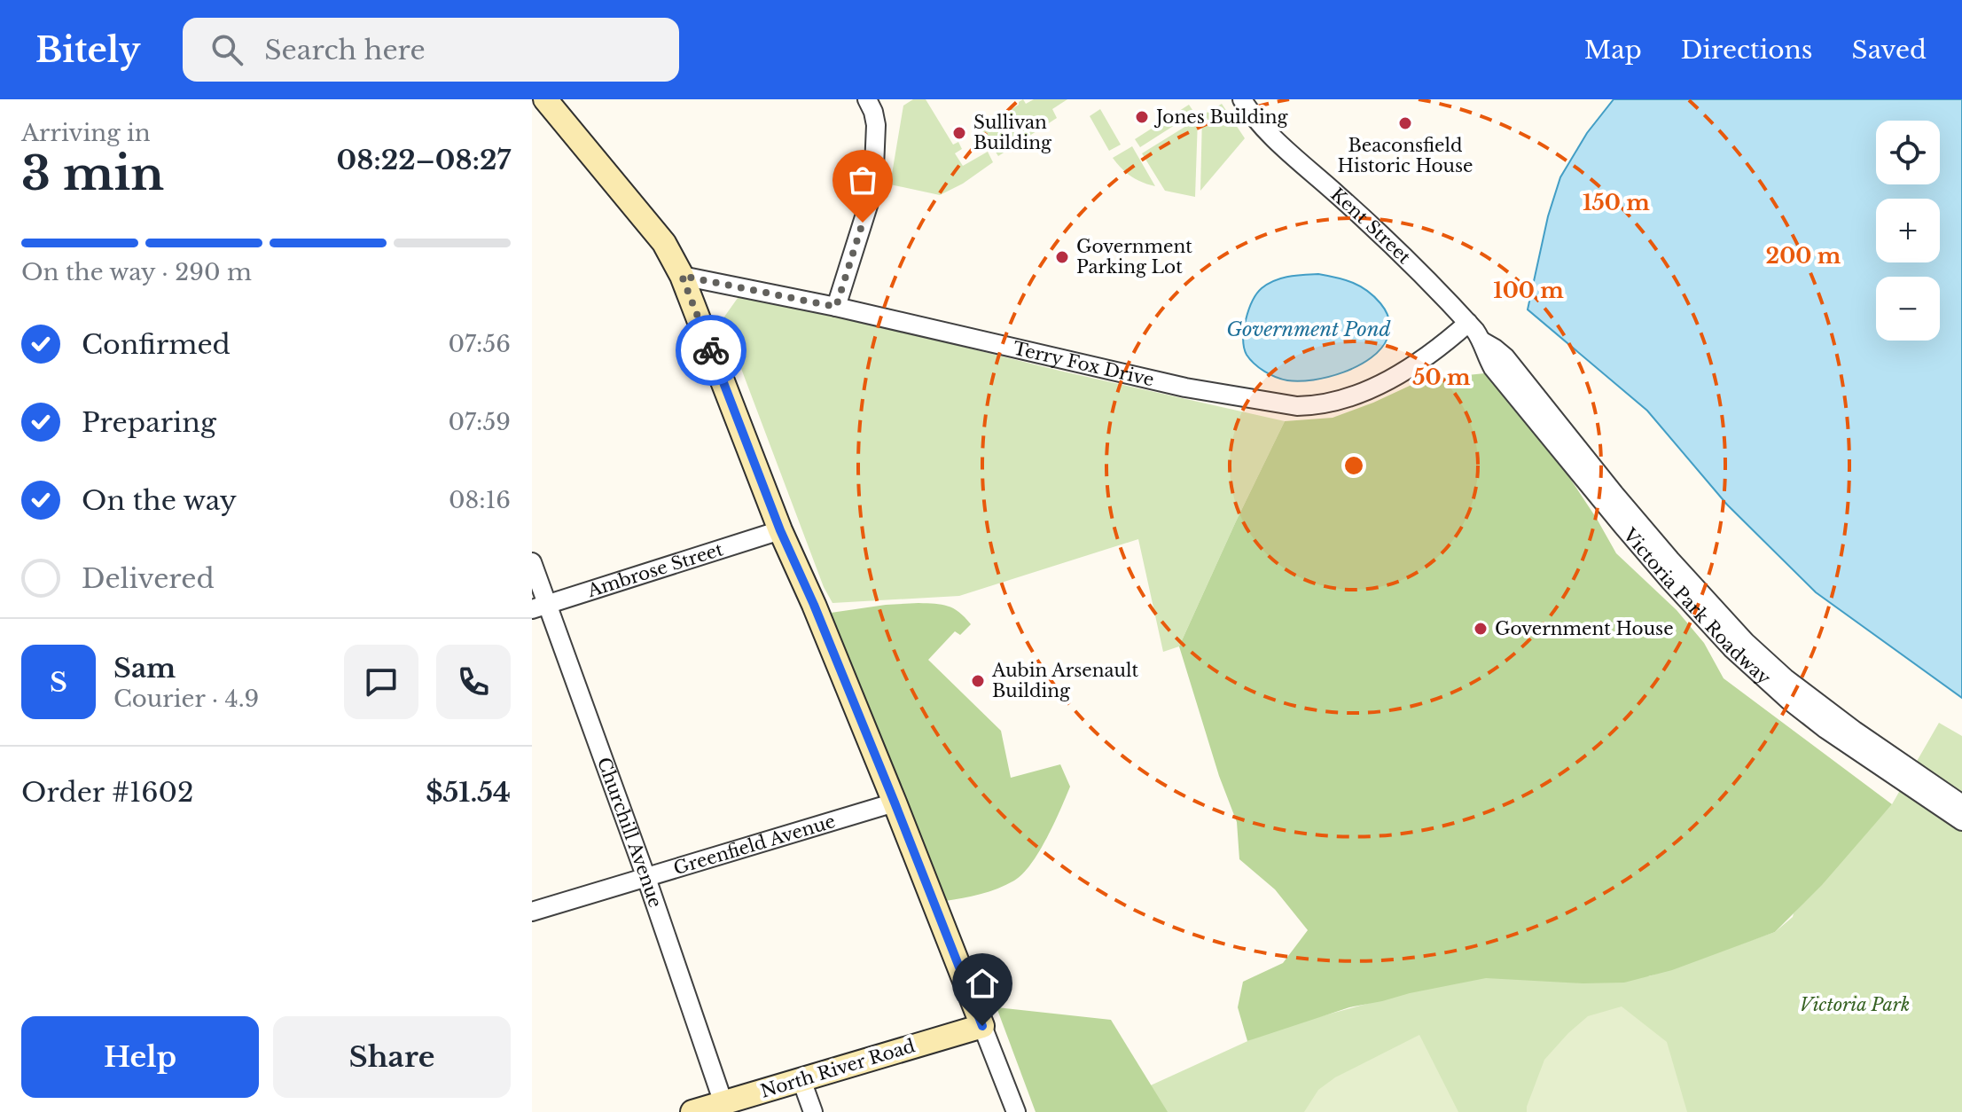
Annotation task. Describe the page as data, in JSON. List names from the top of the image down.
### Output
{
  "streets": {
    "main road": ["North River Road"],
    "street": [
      "Kent Street",
      "Terry Fox Drive",
      "Ambrose Street",
      "Victoria Park Roadway",
      "Churchill Avenue",
      "Greenfield Avenue"
    ]
  },
  "crossings": [
    ["Kent Street", "Terry Fox Drive"],
    ["Kent Street", "Victoria Park Roadway"],
    ["Terry Fox Drive", "Victoria Park Roadway"],
    ["Ambrose Street", "Churchill Avenue"],
    ["Churchill Avenue", "Greenfield Avenue"],
    ["Churchill Avenue", "North River Road"]
  ],
  "water": ["Government Pond"],
  "parks": ["Victoria Park"],
  "places": [
    "Jones Building",
    "Beaconsfield Historic House",
    "Sullivan Building",
    "Government Parking Lot",
    "Government House",
    "Aubin Arsenault Building"
  ],
  "page": {
    "header": "Bitely",
    "search": "Search here",
    "nav": ["Map", "Directions", "Saved"],
    "heading": ["3 min", "Arriving in", "08:22–08:27"],
    "panel": [
      "Sam",
      "Courier · 4.9",
      "Order #1602",
      "$51.54"
    ],
    "map_buttons": ["+", "−"],
    "bar": "On the way · 290 m",
    "list": [
      ["Confirmed", "07:56"],
      ["Preparing", "07:59"],
      ["On the way", "08:16"],
      "Delivered"
    ],
    "round": "S",
    "buttons": ["Help", "Share"]
  },
  "rings": [
    "150 m",
    "200 m",
    "100 m",
    "50 m"
  ]
}
